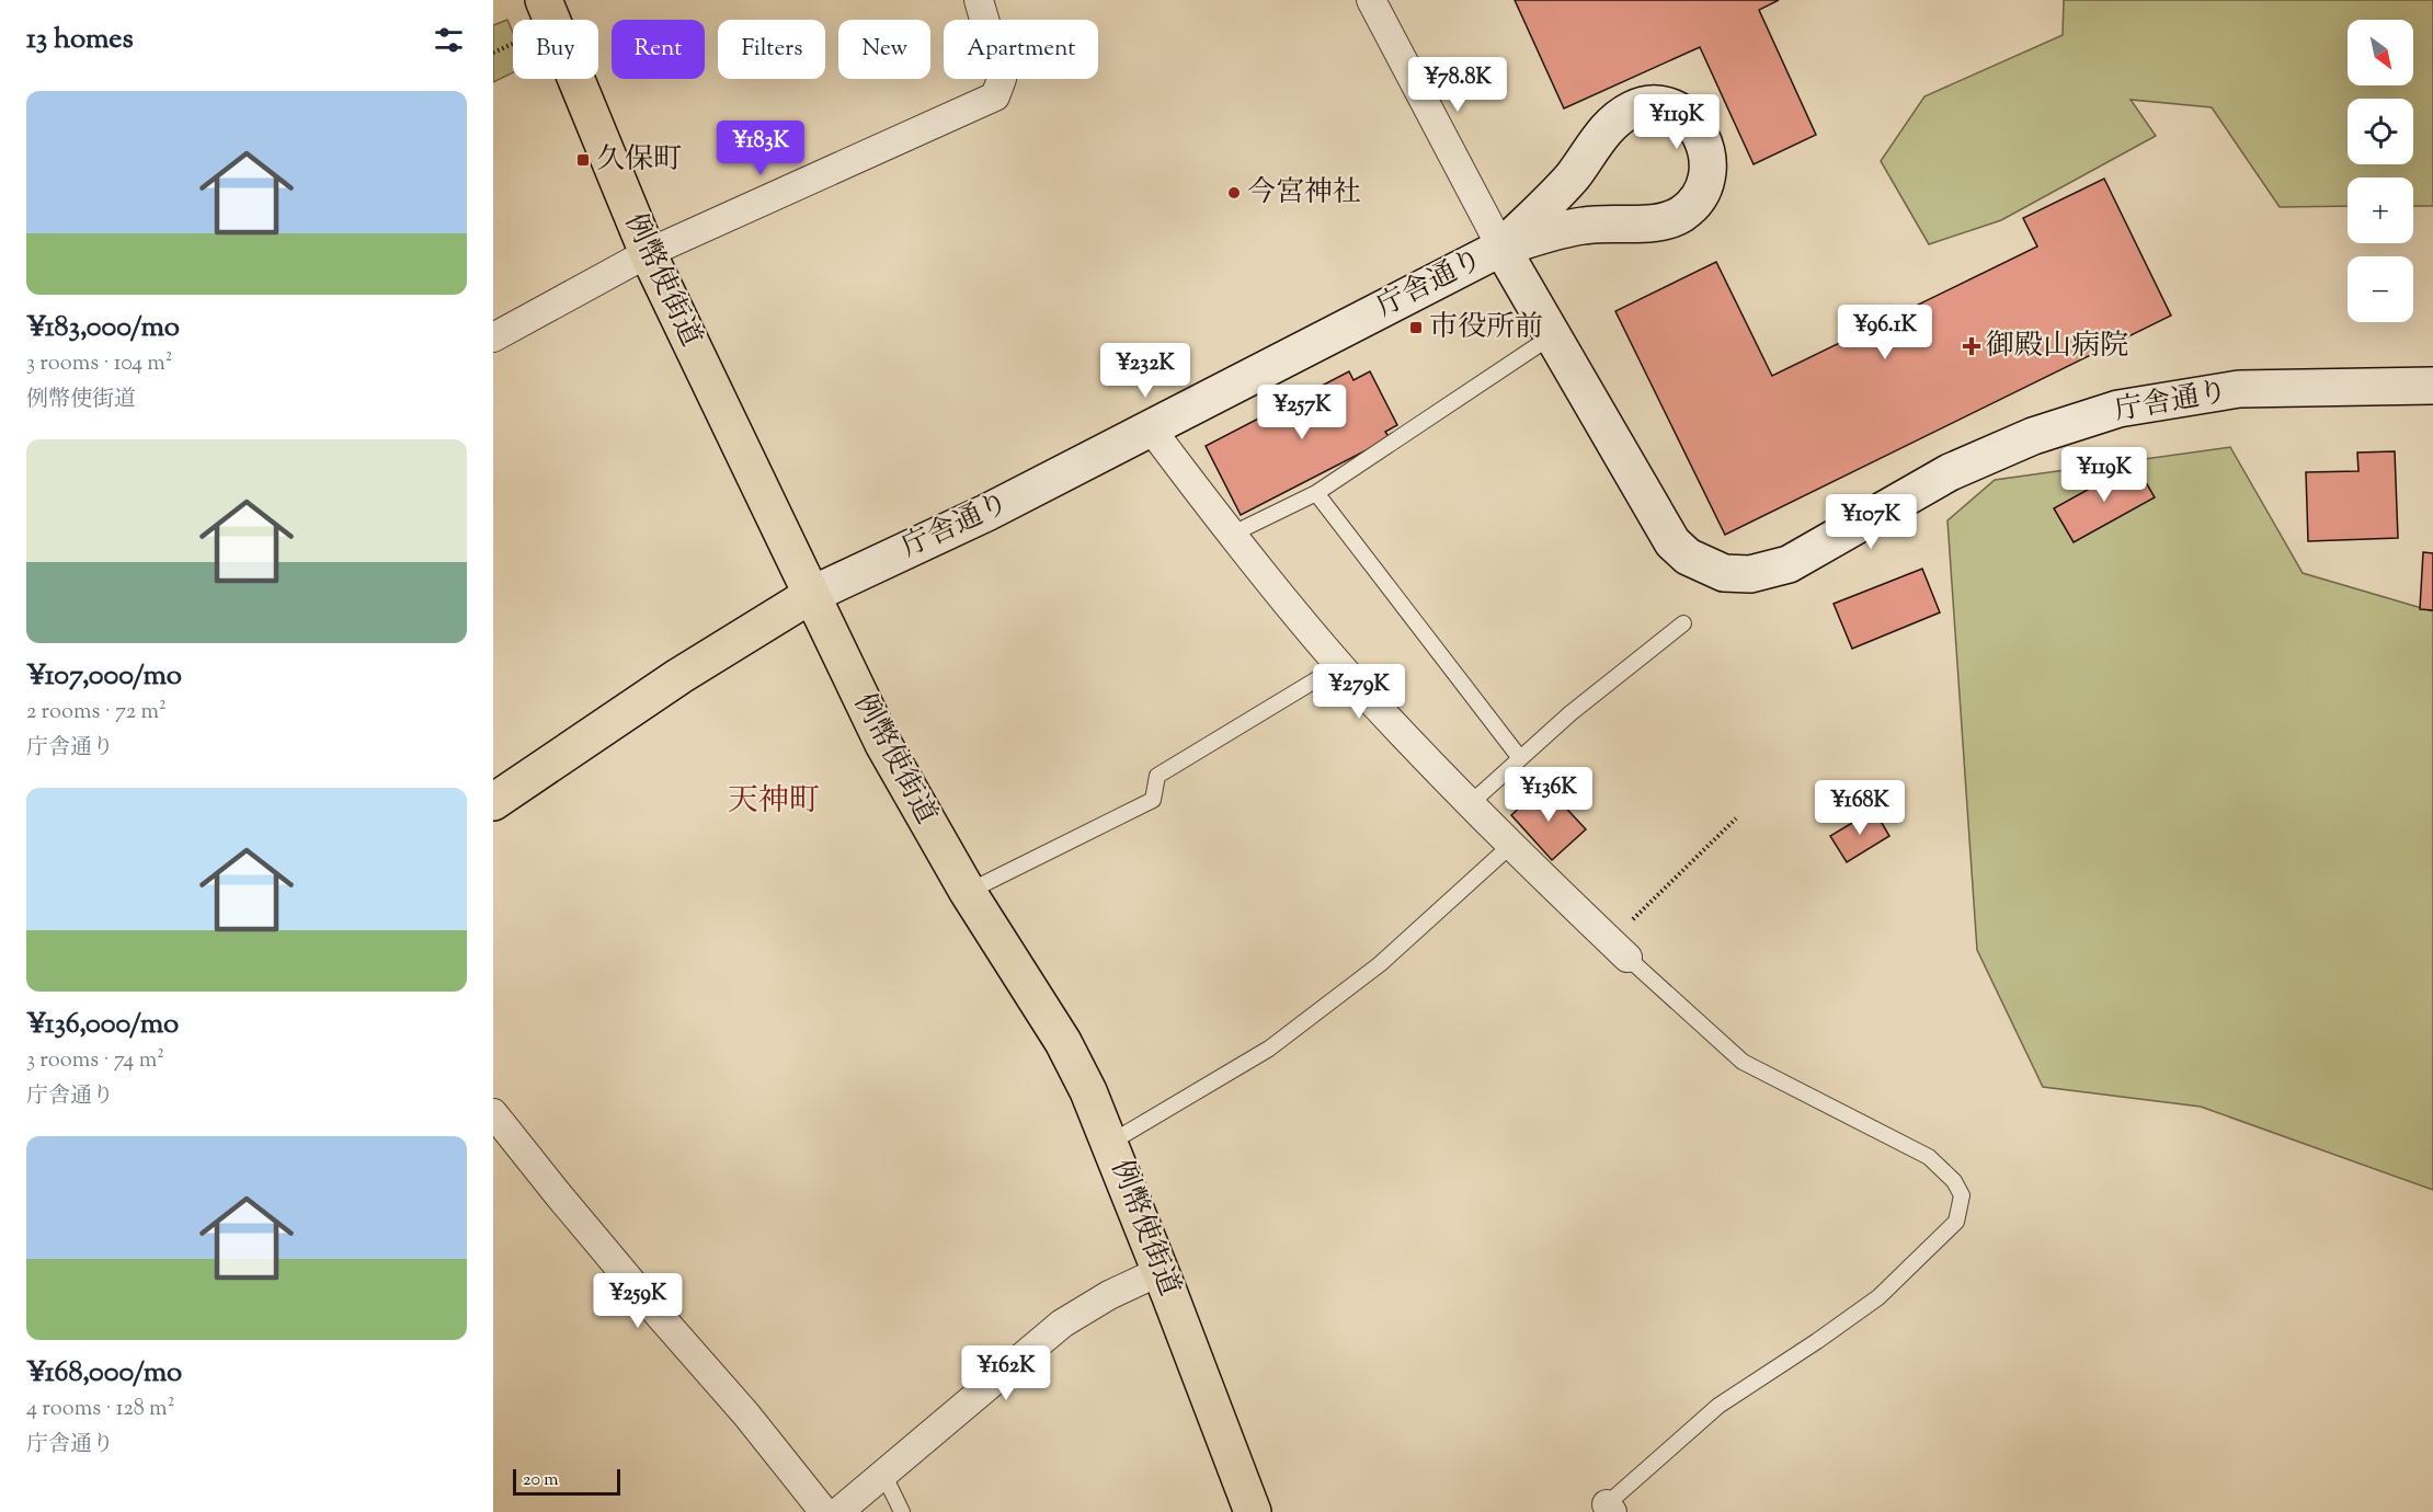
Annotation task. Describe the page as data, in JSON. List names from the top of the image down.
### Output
{
  "streets": {
    "highway": ["例幣使街道", "庁舎通り"]
  },
  "crossings": [
    ["例幣使街道", "庁舎通り"]
  ],
  "districts": ["天神町"],
  "places": {
    "transit": ["久保町", "市役所前"],
    "other": ["今宮神社"],
    "health": ["御殿山病院"]
  },
  "scale_bar": "20 m",
  "north": "bottom right",
  "page": {
    "heading": "13 homes",
    "map_buttons": ["+", "−"],
    "chip": [
      "Buy",
      "Rent",
      "Filters",
      "New",
      "Apartment"
    ],
    "price": [
      "¥78.8K",
      "¥119K",
      "¥183K",
      "¥96.1K",
      "¥232K",
      "¥257K",
      "¥119K",
      "¥107K",
      "¥279K",
      "¥136K",
      "¥168K",
      "¥259K",
      "¥162K"
    ],
    "list": [
      {
        "name": "¥183,000/mo",
        "note": "3 rooms · 104 m² · 例幣使街道"
      },
      {
        "name": "¥107,000/mo",
        "note": "2 rooms · 72 m² · 庁舎通り"
      },
      {
        "name": "¥136,000/mo",
        "note": "3 rooms · 74 m² · 庁舎通り"
      },
      {
        "name": "¥168,000/mo",
        "note": "4 rooms · 128 m² · 庁舎通り"
      }
    ],
    "scale": "20 m"
  }
}
